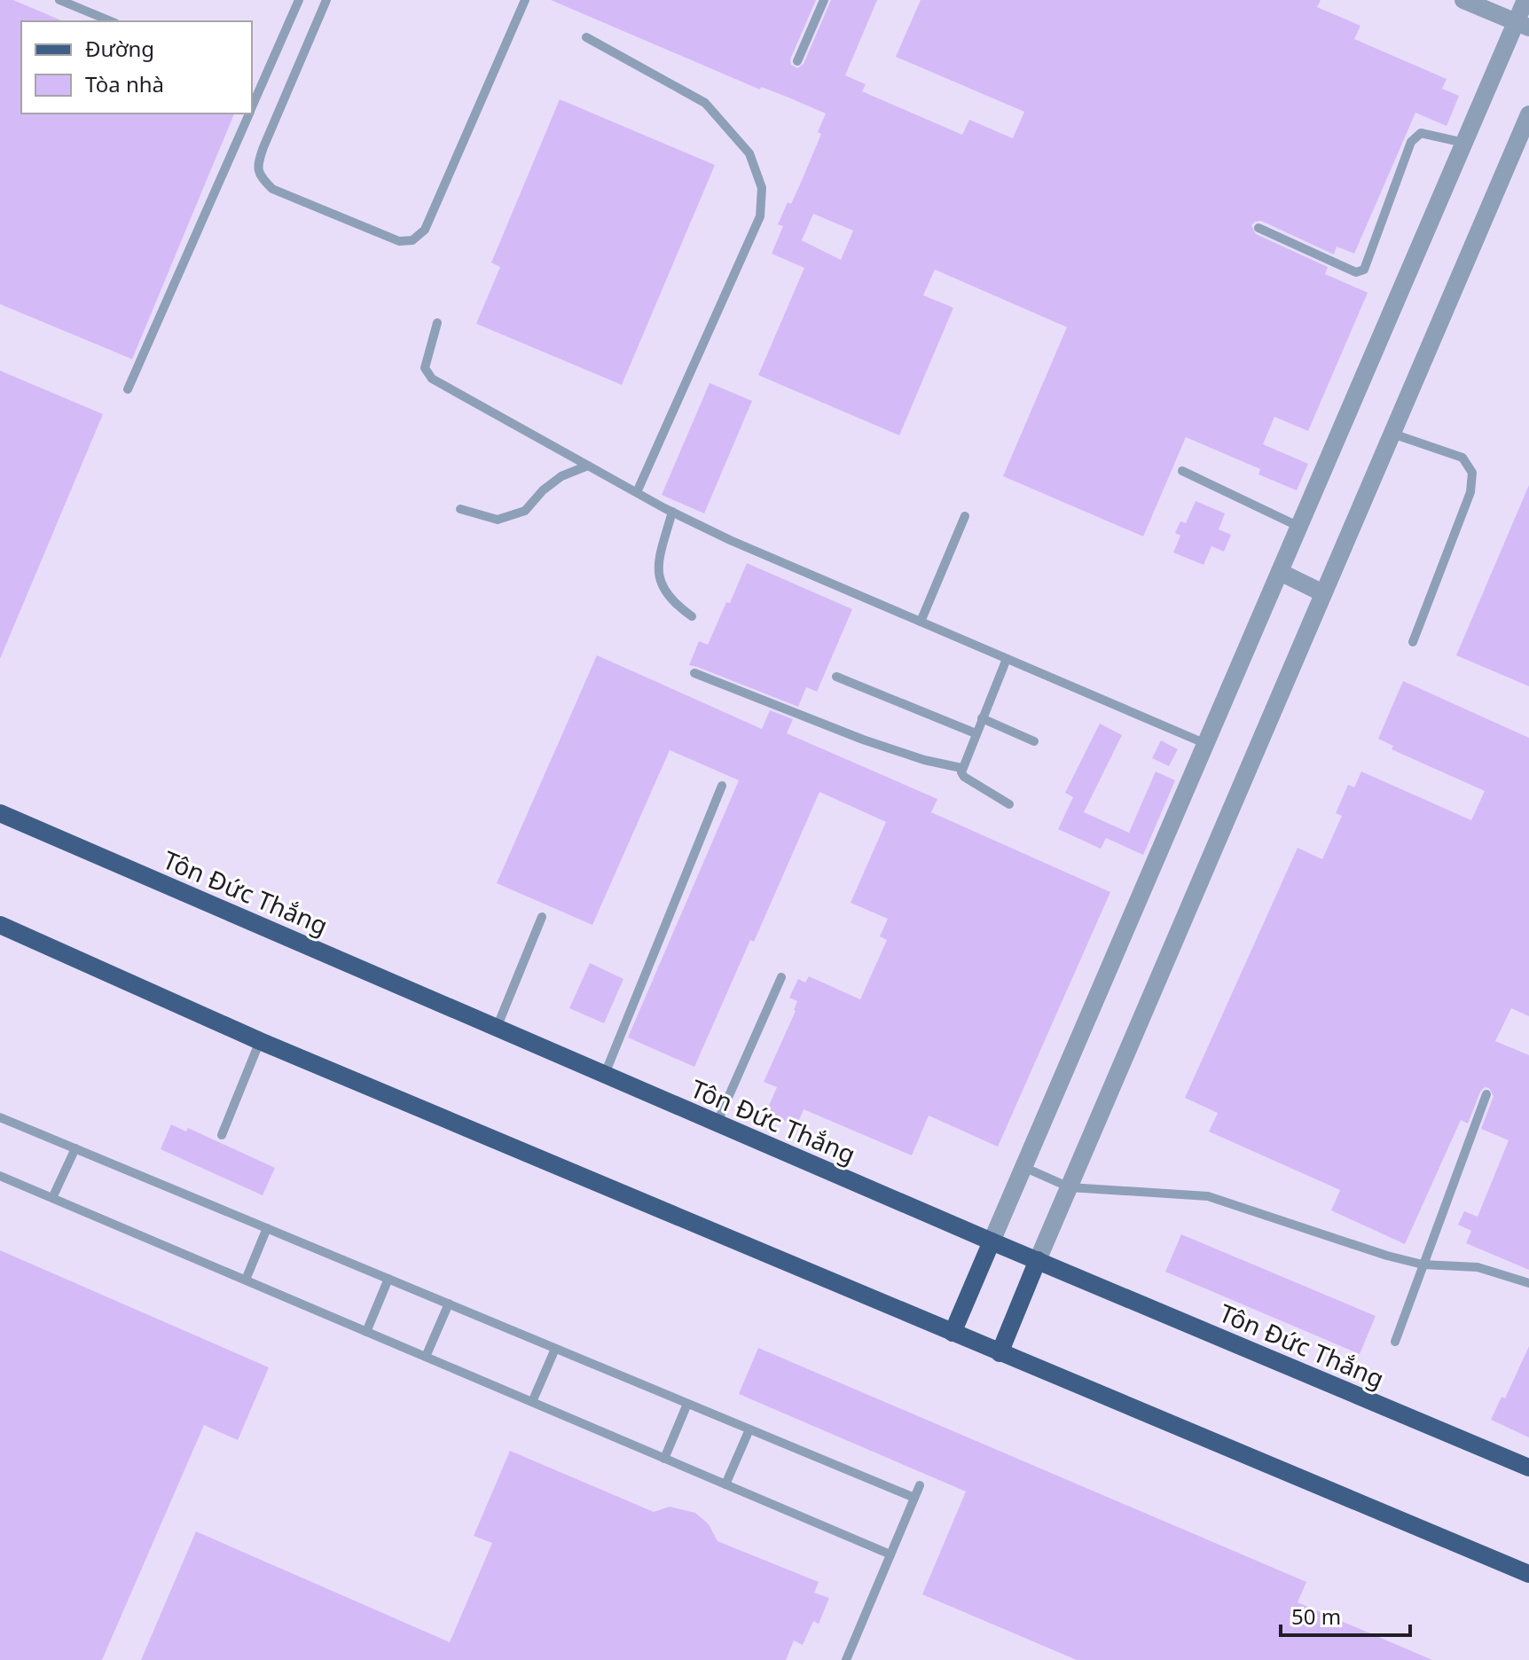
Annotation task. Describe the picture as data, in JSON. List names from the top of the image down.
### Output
{
  "streets": {
    "main road": ["Tôn Đức Thắng"]
  },
  "legend": ["Đường", "Tòa nhà"],
  "scale_bar": "50 m"
}
